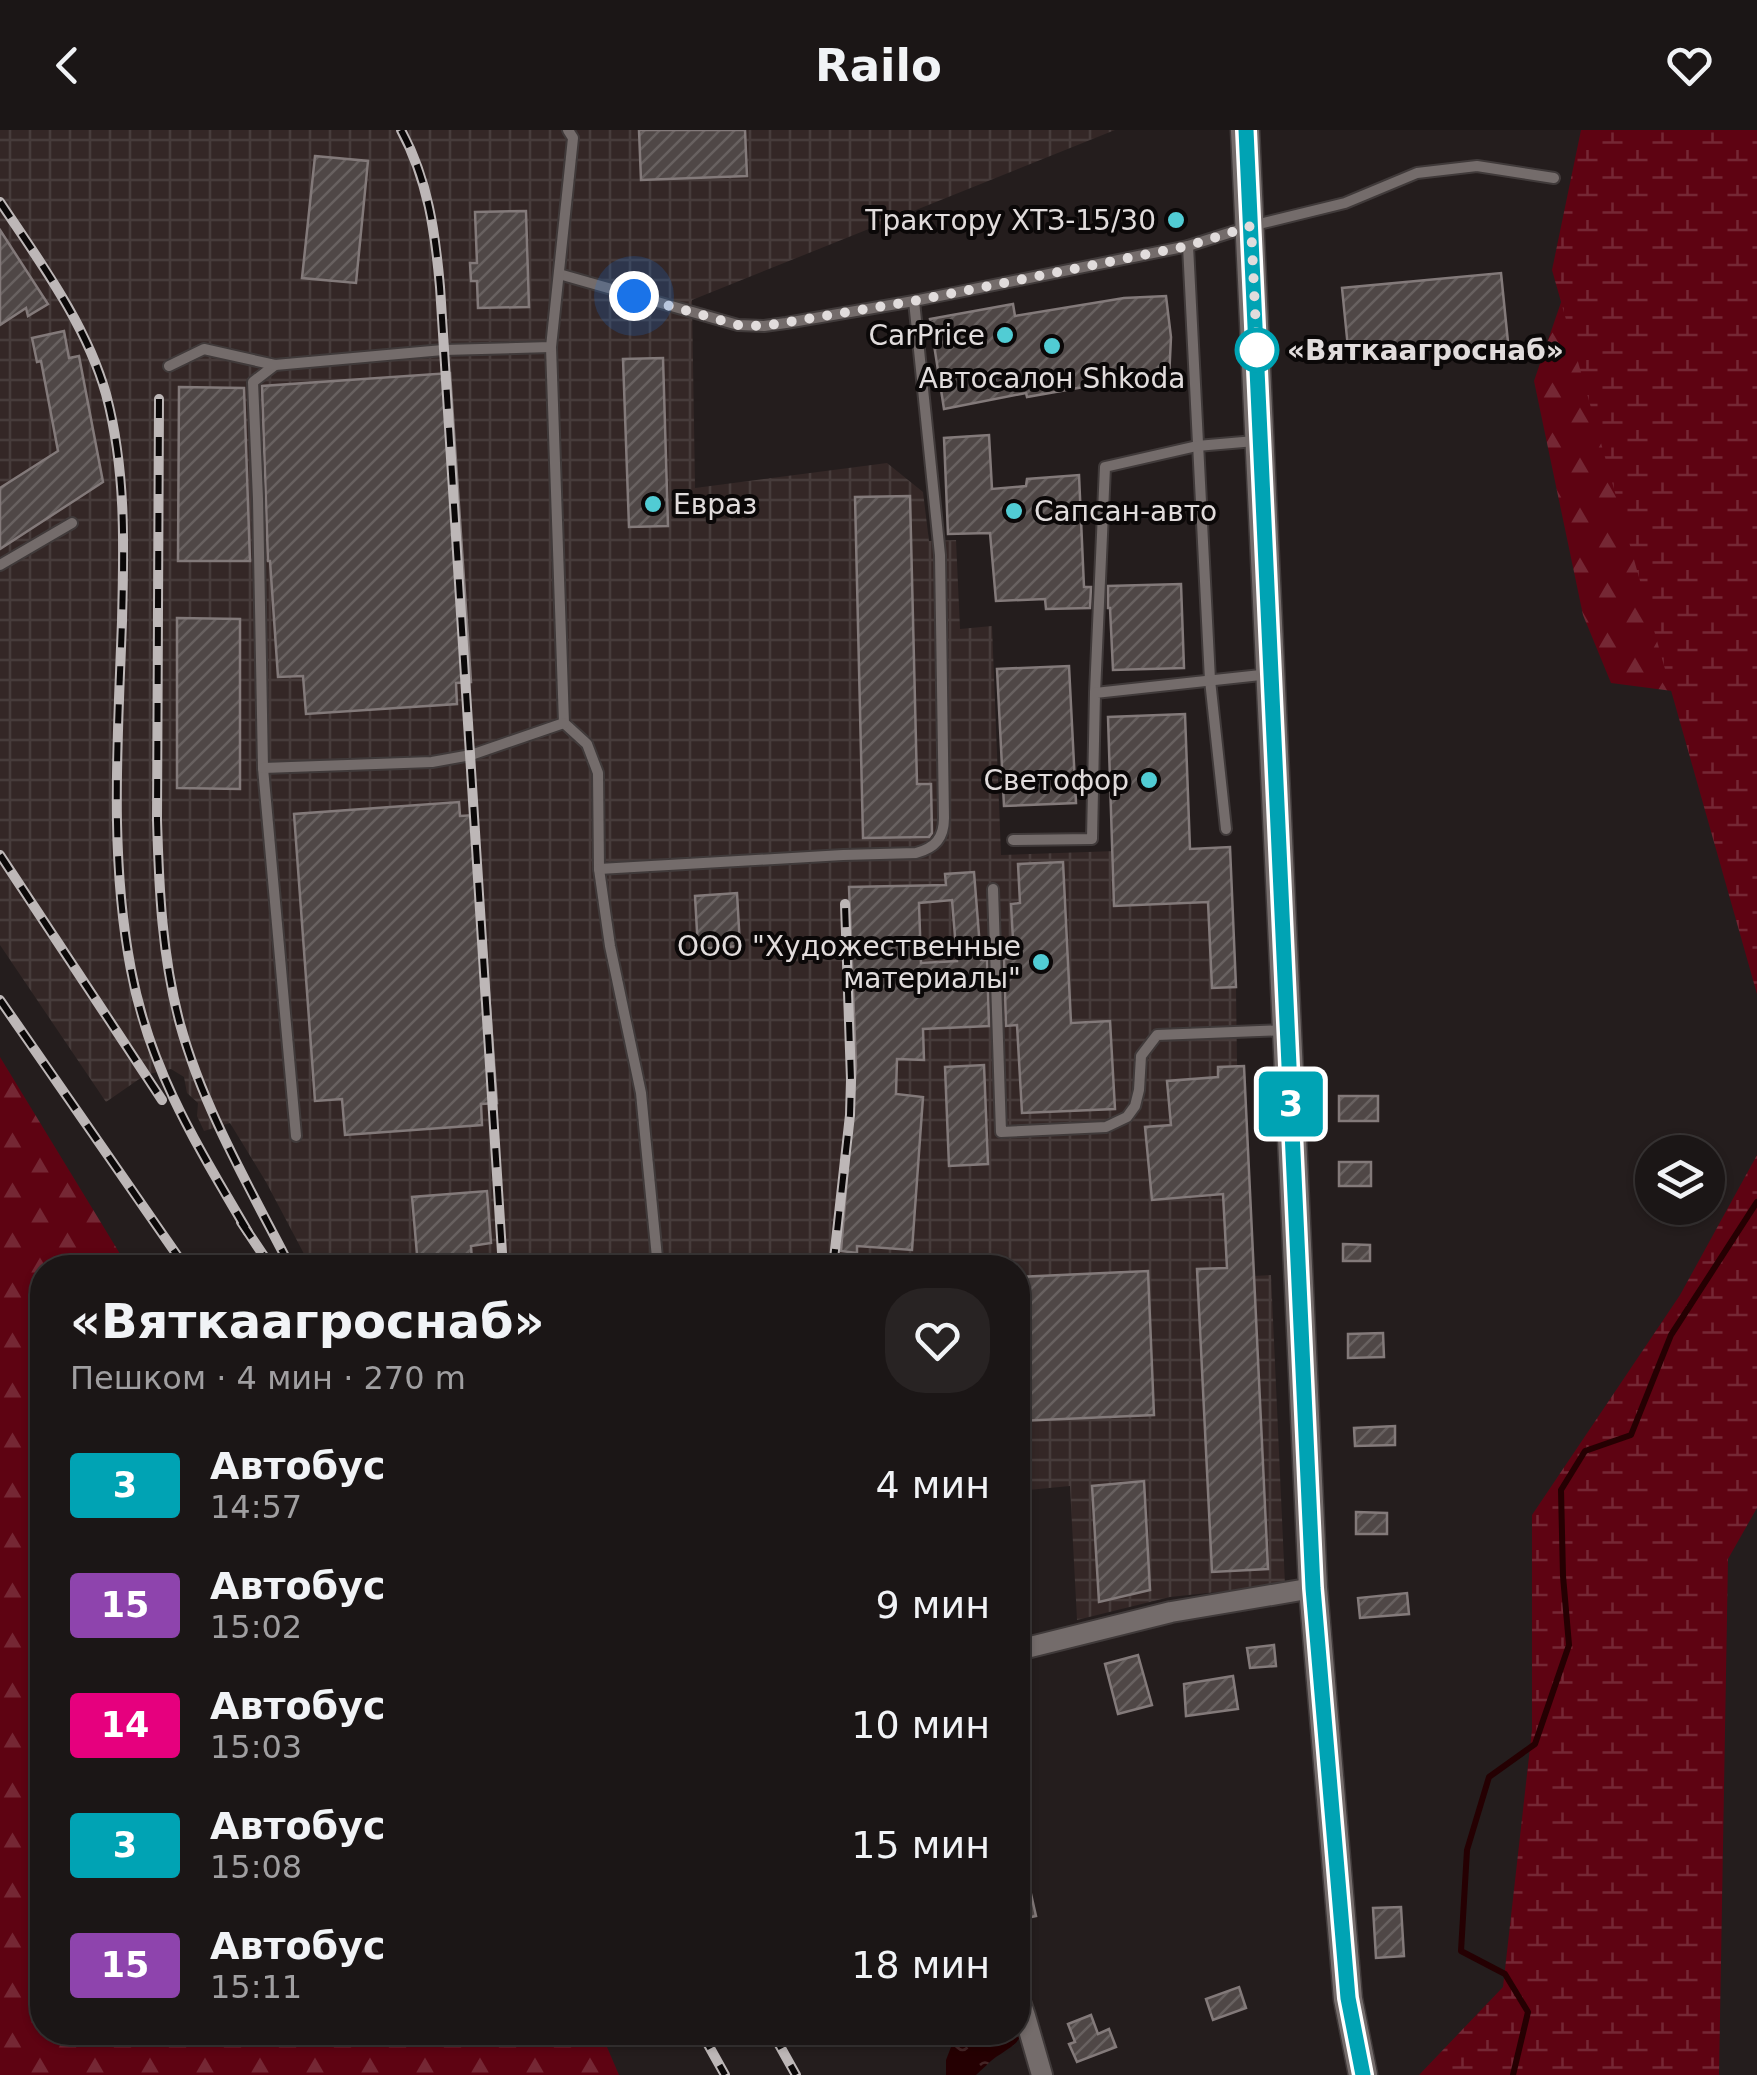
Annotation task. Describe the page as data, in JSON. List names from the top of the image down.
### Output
{
  "places": [
    "Трактору ХТЗ-15/30",
    "CarPrice",
    "Автосалон Shkoda",
    "«Вяткаагроснаб»",
    "Евраз",
    "Сапсан-авто",
    "Светофор",
    "ООО \"Художественные материалы\""
  ],
  "lines": ["bus line 3"],
  "page": {
    "header": "Railo",
    "on_map": "3",
    "heading": ["«Вяткаагроснаб»", "Пешком · 4 мин · 270 m"],
    "list": [
      {
        "mark": "3",
        "name": "Автобус",
        "note": "14:57",
        "value": "4 мин"
      },
      {
        "mark": "15",
        "name": "Автобус",
        "note": "15:02",
        "value": "9 мин"
      },
      {
        "mark": "14",
        "name": "Автобус",
        "note": "15:03",
        "value": "10 мин"
      },
      {
        "mark": "3",
        "name": "Автобус",
        "note": "15:08",
        "value": "15 мин"
      },
      {
        "mark": "15",
        "name": "Автобус",
        "note": "15:11",
        "value": "18 мин"
      }
    ]
  }
}
